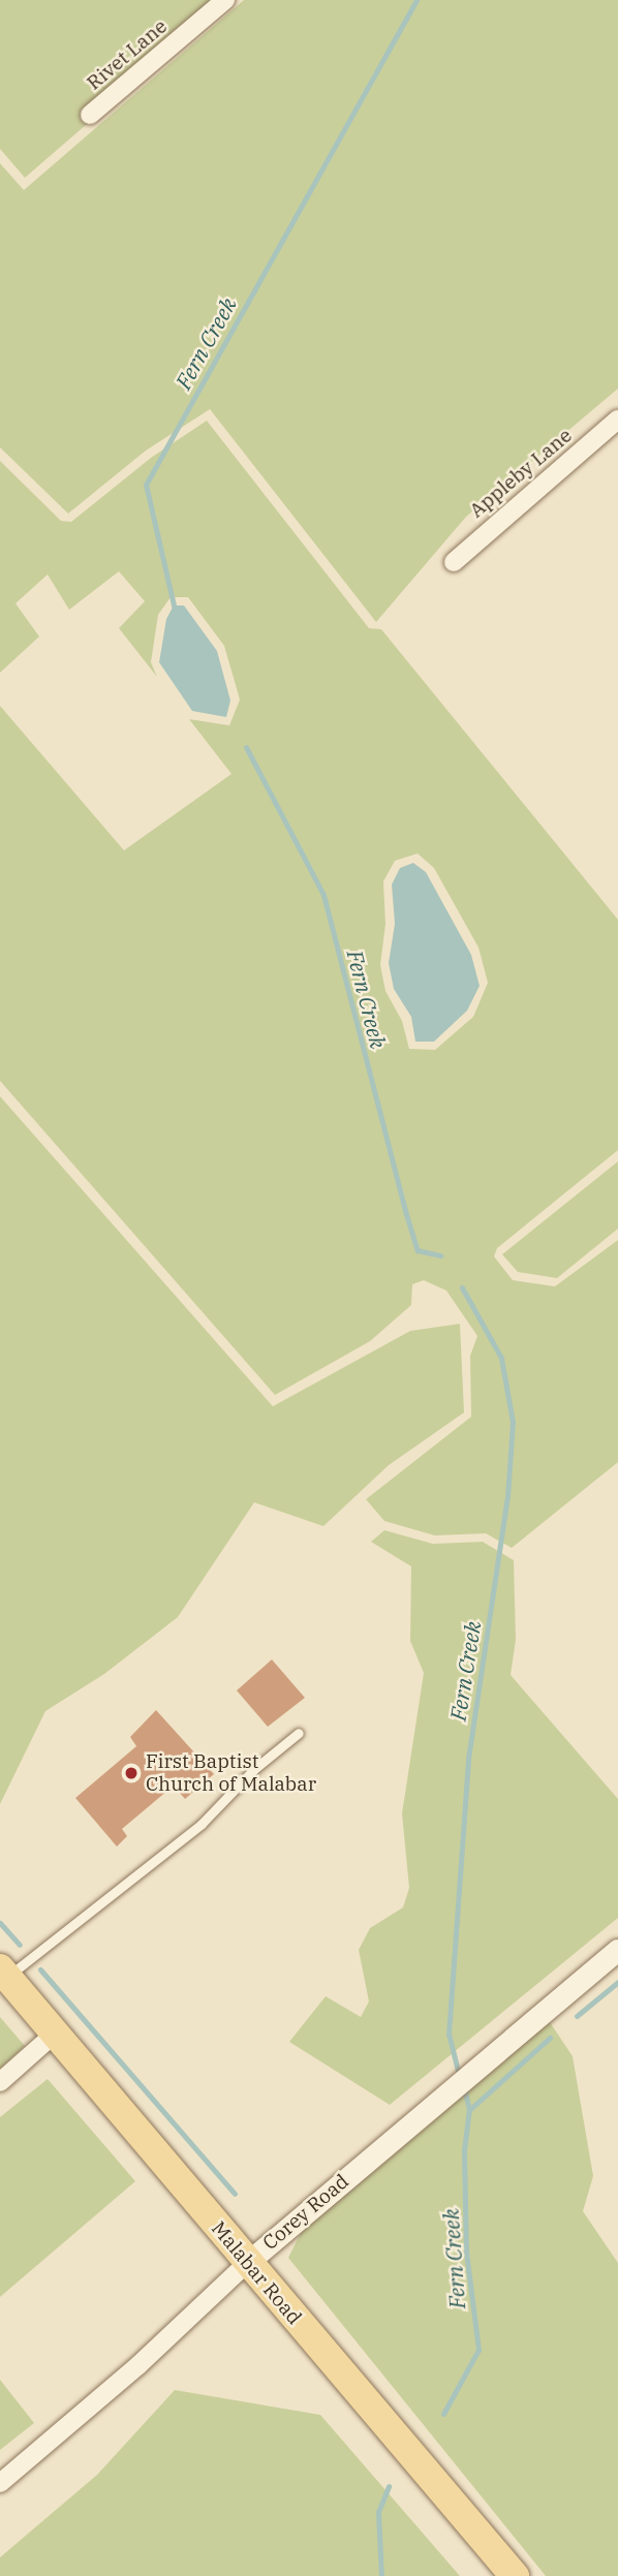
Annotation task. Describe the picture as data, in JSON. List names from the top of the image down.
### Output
{
  "streets": {
    "main road": ["Malabar Road"],
    "street": ["Rivet Lane", "Appleby Lane", "Corey Road"]
  },
  "crossings": [
    ["Corey Road", "Malabar Road"]
  ],
  "water": ["Fern Creek"],
  "places": ["First Baptist Church of Malabar"]
}
